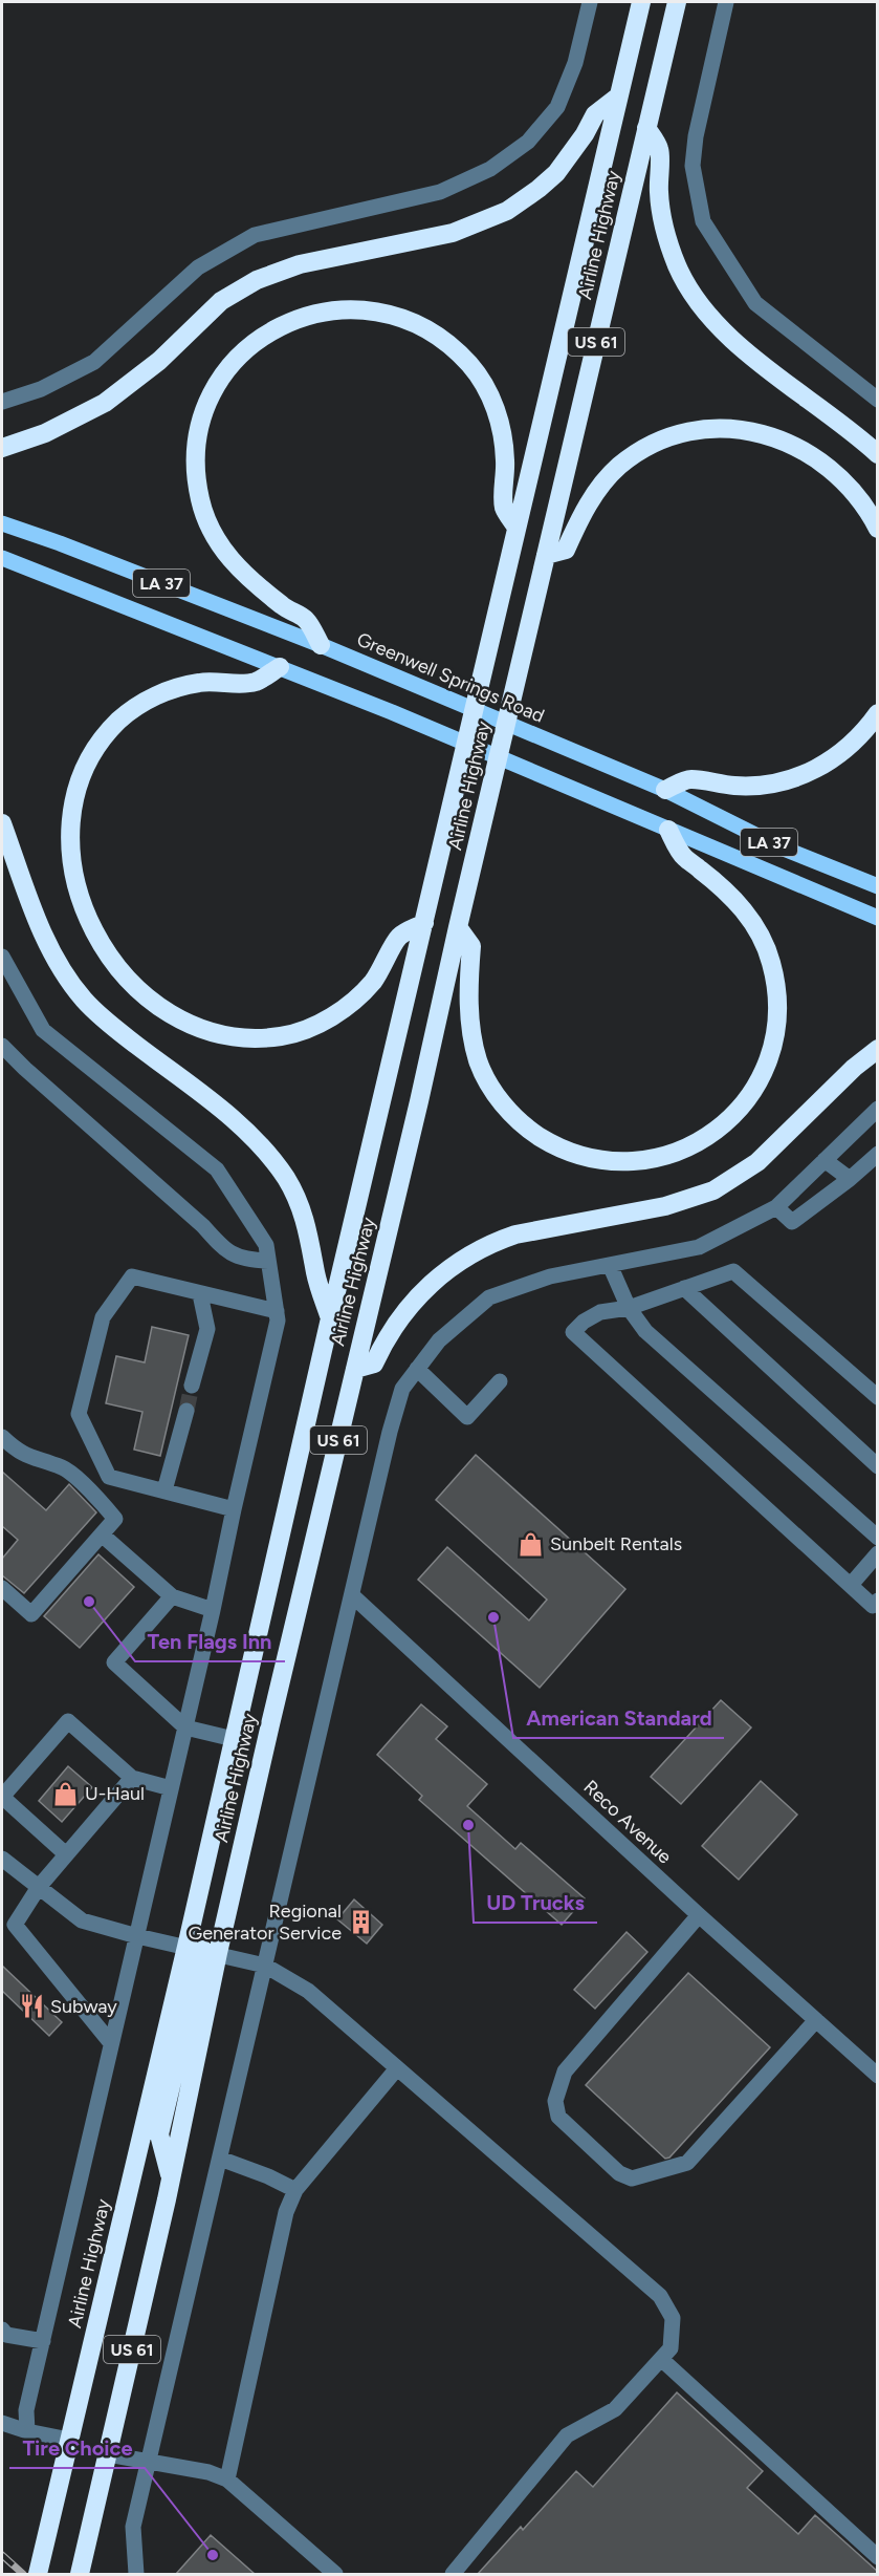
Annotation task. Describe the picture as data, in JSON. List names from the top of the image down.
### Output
{
  "streets": {
    "highway": ["Airline Highway", "US 61"],
    "main road": ["LA 37", "Greenwell Springs Road"],
    "street": ["Reco Avenue"]
  },
  "places": {
    "shop": ["Sunbelt Rentals", "U-Haul"],
    "other": [
      "Ten Flags Inn",
      "American Standard",
      "UD Trucks",
      "Tire Choice"
    ],
    "building": ["Regional Generator Service"],
    "restaurant": ["Subway"]
  }
}
